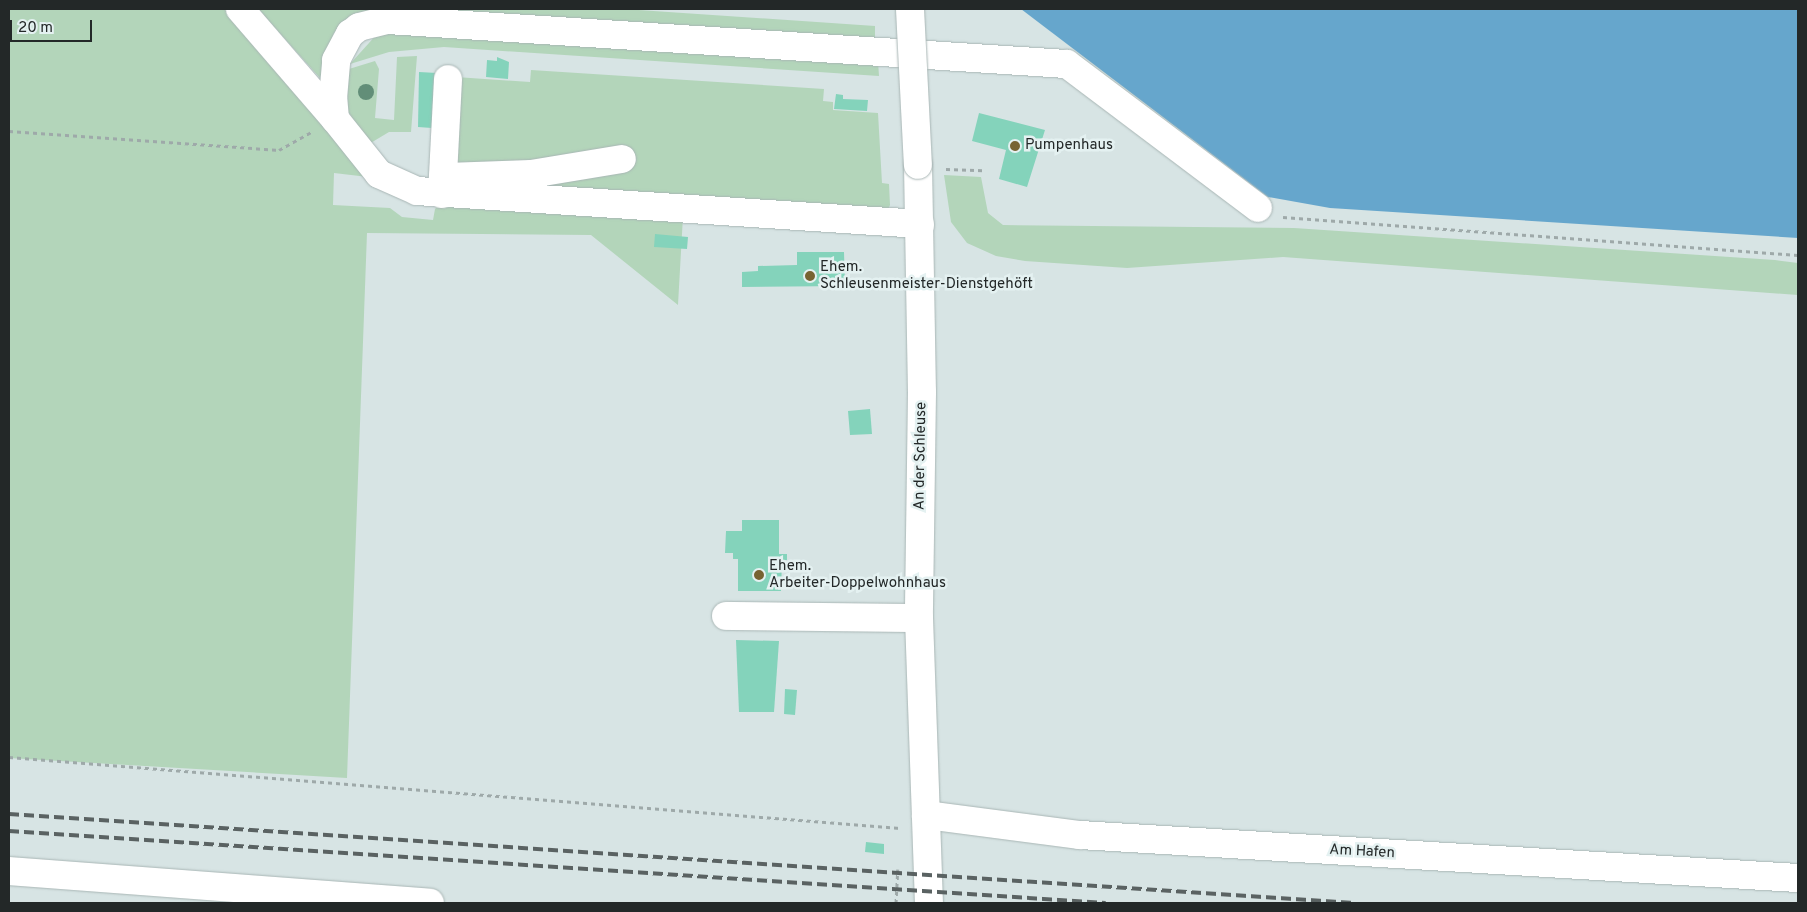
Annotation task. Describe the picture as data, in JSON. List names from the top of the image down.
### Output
{
  "streets": {
    "main road": ["An der Schleuse", "Am Hafen"]
  },
  "crossings": [
    ["An der Schleuse", "Am Hafen"]
  ],
  "places": ["Pumpenhaus", "Ehem. Schleusenmeister-Dienstgehöft", "Ehem. Arbeiter-Doppelwohnhaus"],
  "scale_bar": "20 m"
}
